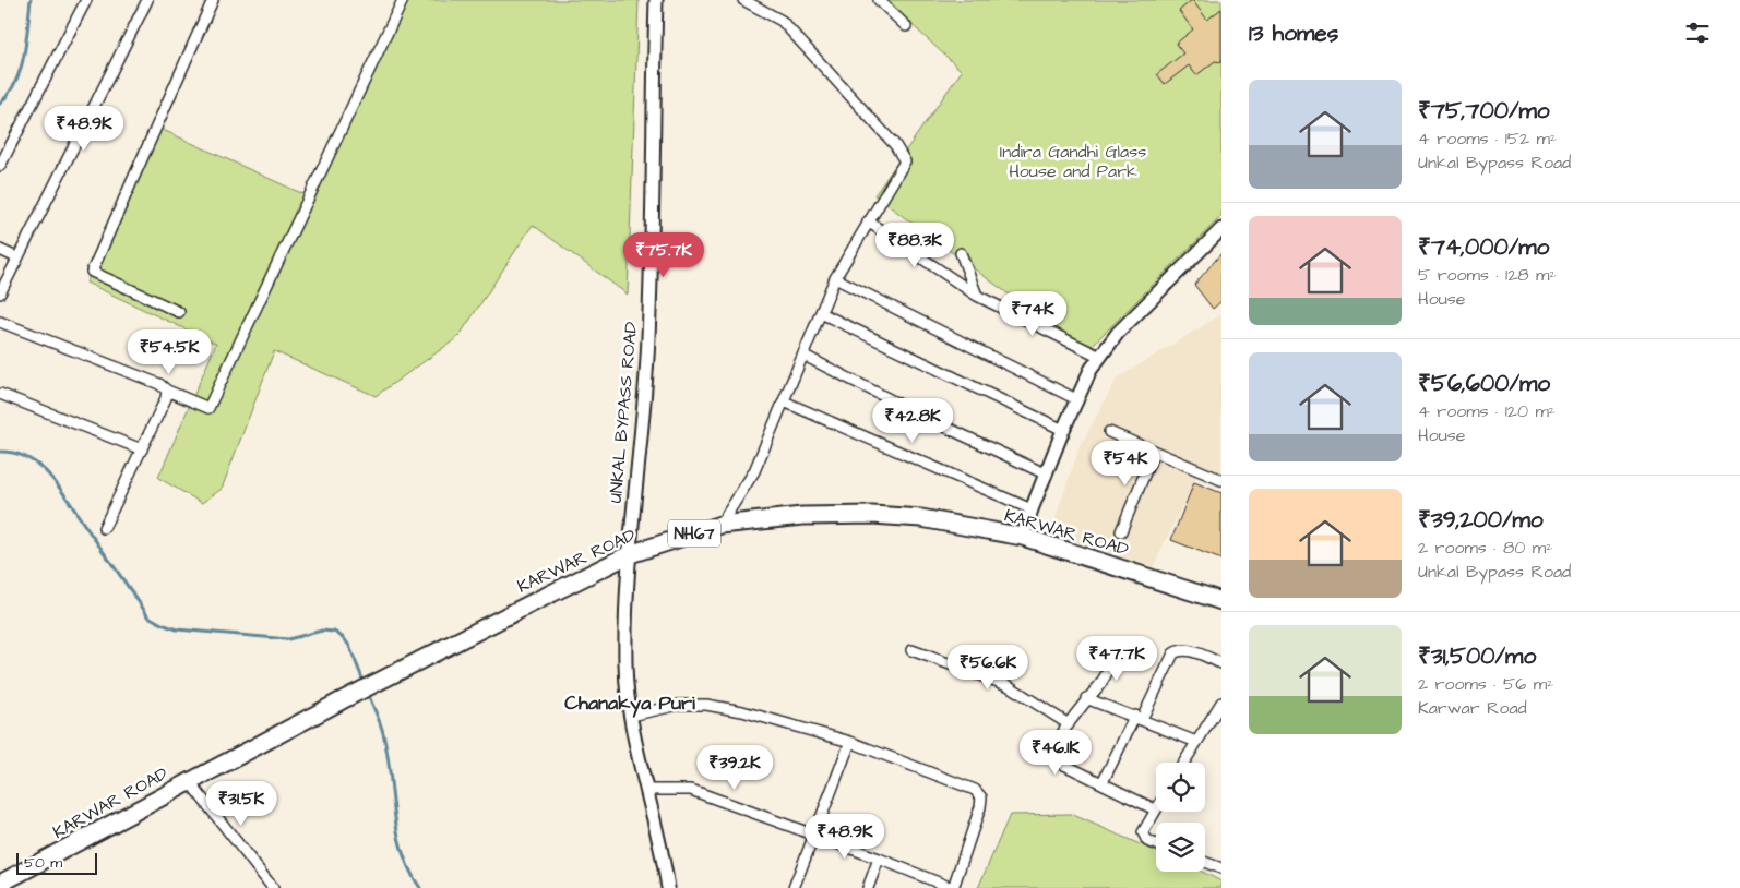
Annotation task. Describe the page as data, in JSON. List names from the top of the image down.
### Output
{
  "streets": {
    "highway": ["KARWAR ROAD", "NH67"],
    "main road": ["UNKAL BYPASS ROAD"]
  },
  "crossings": [
    ["UNKAL BYPASS ROAD", "KARWAR ROAD"]
  ],
  "districts": ["Chanakya Puri"],
  "parks": ["Indira Gandhi Glass House and Park"],
  "scale_bar": "50 m",
  "page": {
    "heading": "13 homes",
    "list": [
      {
        "name": "₹75,700/mo",
        "note": "4 rooms · 152 m² · Unkal Bypass Road"
      },
      {
        "name": "₹74,000/mo",
        "note": "5 rooms · 128 m² · House"
      },
      {
        "name": "₹56,600/mo",
        "note": "4 rooms · 120 m² · House"
      },
      {
        "name": "₹39,200/mo",
        "note": "2 rooms · 80 m² · Unkal Bypass Road"
      },
      {
        "name": "₹31,500/mo",
        "note": "2 rooms · 56 m² · Karwar Road"
      }
    ],
    "price": [
      "₹48.9K",
      "₹88.3K",
      "₹75.7K",
      "₹74K",
      "₹54.5K",
      "₹42.8K",
      "₹54K",
      "₹47.7K",
      "₹56.6K",
      "₹46.1K",
      "₹39.2K",
      "₹31.5K",
      "₹48.9K"
    ],
    "scale": "50 m"
  }
}
